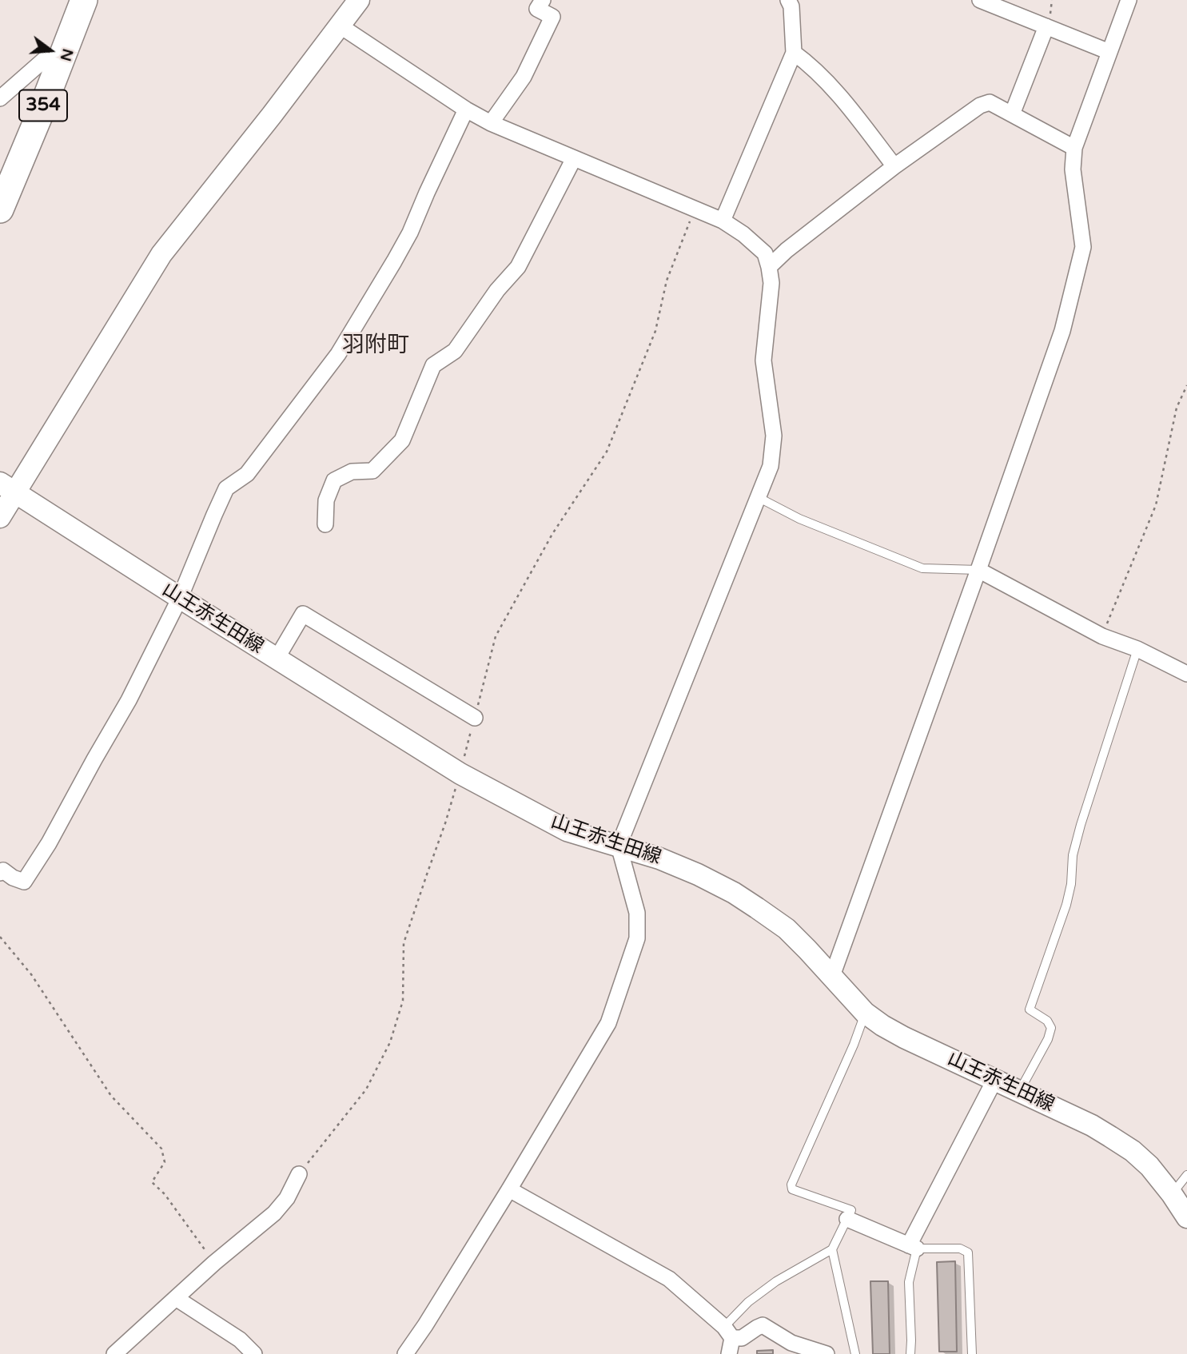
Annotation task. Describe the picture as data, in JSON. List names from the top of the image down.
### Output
{
  "streets": {
    "highway": ["354"],
    "main road": ["山王赤生田線"]
  },
  "districts": ["羽附町"],
  "north": "right"
}
